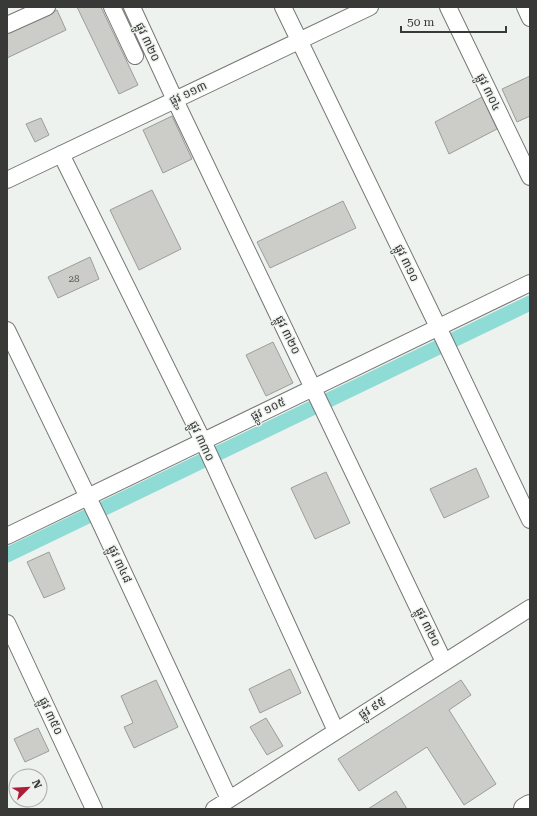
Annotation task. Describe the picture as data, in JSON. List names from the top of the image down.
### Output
{
  "streets": {
    "street": [
      "ផ្លូវ ៣២០",
      "ផ្លូវ ៣០៤",
      "ផ្លូវ ១១៣",
      "ផ្លូវ ៣១០",
      "ផ្លូវ ១០៥",
      "ផ្លូវ ៣៣០",
      "ផ្លូវ ៣៤៨",
      "ផ្លូវ ៩៥",
      "ផ្លូវ ៣៥០"
    ]
  },
  "crossings": [
    ["ផ្លូវ ៣២០", "ផ្លូវ ១១៣"],
    ["ផ្លូវ ៣២០", "ផ្លូវ ១០៥"],
    ["ផ្លូវ ៣២០", "ផ្លូវ ៩៥"],
    ["ផ្លូវ ១១៣", "ផ្លូវ ៣១០"],
    ["ផ្លូវ ១១៣", "ផ្លូវ ៣៣០"],
    ["ផ្លូវ ៣១០", "ផ្លូវ ១០៥"],
    ["ផ្លូវ ១០៥", "ផ្លូវ ៣៣០"],
    ["ផ្លូវ ១០៥", "ផ្លូវ ៣៤៨"],
    ["ផ្លូវ ៣៣០", "ផ្លូវ ៩៥"],
    ["ផ្លូវ ៣៤៨", "ផ្លូវ ៩៥"]
  ],
  "house_numbers": ["28"],
  "scale_bar": "50 m",
  "north": "top right"
}
